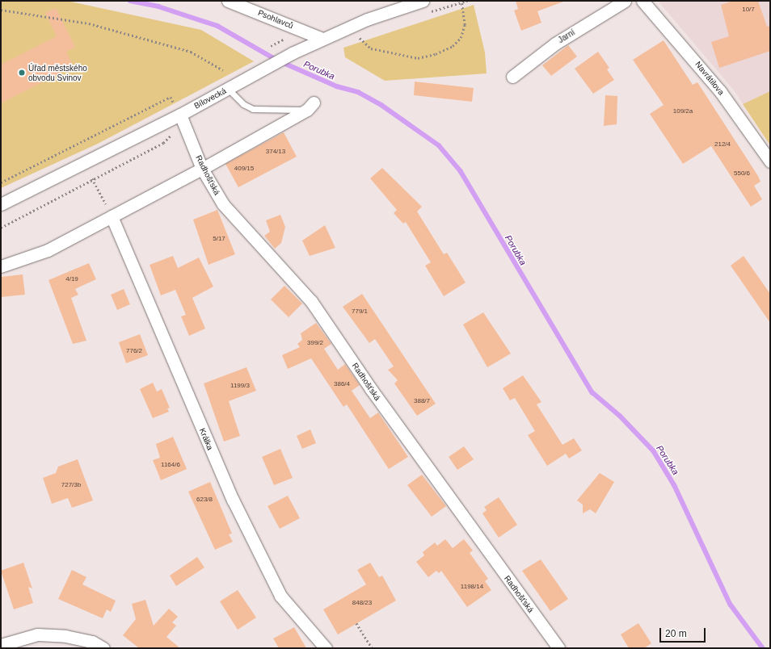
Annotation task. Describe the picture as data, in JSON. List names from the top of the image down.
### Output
{
  "streets": {
    "street": [
      "Psohlavců",
      "Jarní",
      "Navrátilova",
      "Bílovecká",
      "Radhošťská",
      "Králka"
    ]
  },
  "crossings": [
    ["Psohlavců", "Bílovecká"],
    ["Bílovecká", "Radhošťská"]
  ],
  "water": ["Porubka"],
  "places": ["Úřad městského obvodu Svinov"],
  "house_numbers": [
    "10/7",
    "109/2a",
    "212/4",
    "374/13",
    "409/15",
    "550/6",
    "5/17",
    "4/19",
    "779/1",
    "399/2",
    "776/2",
    "386/4",
    "1199/3",
    "388/7",
    "1164/6",
    "727/3b",
    "623/8",
    "1198/14",
    "848/23"
  ],
  "scale_bar": "20 m"
}
